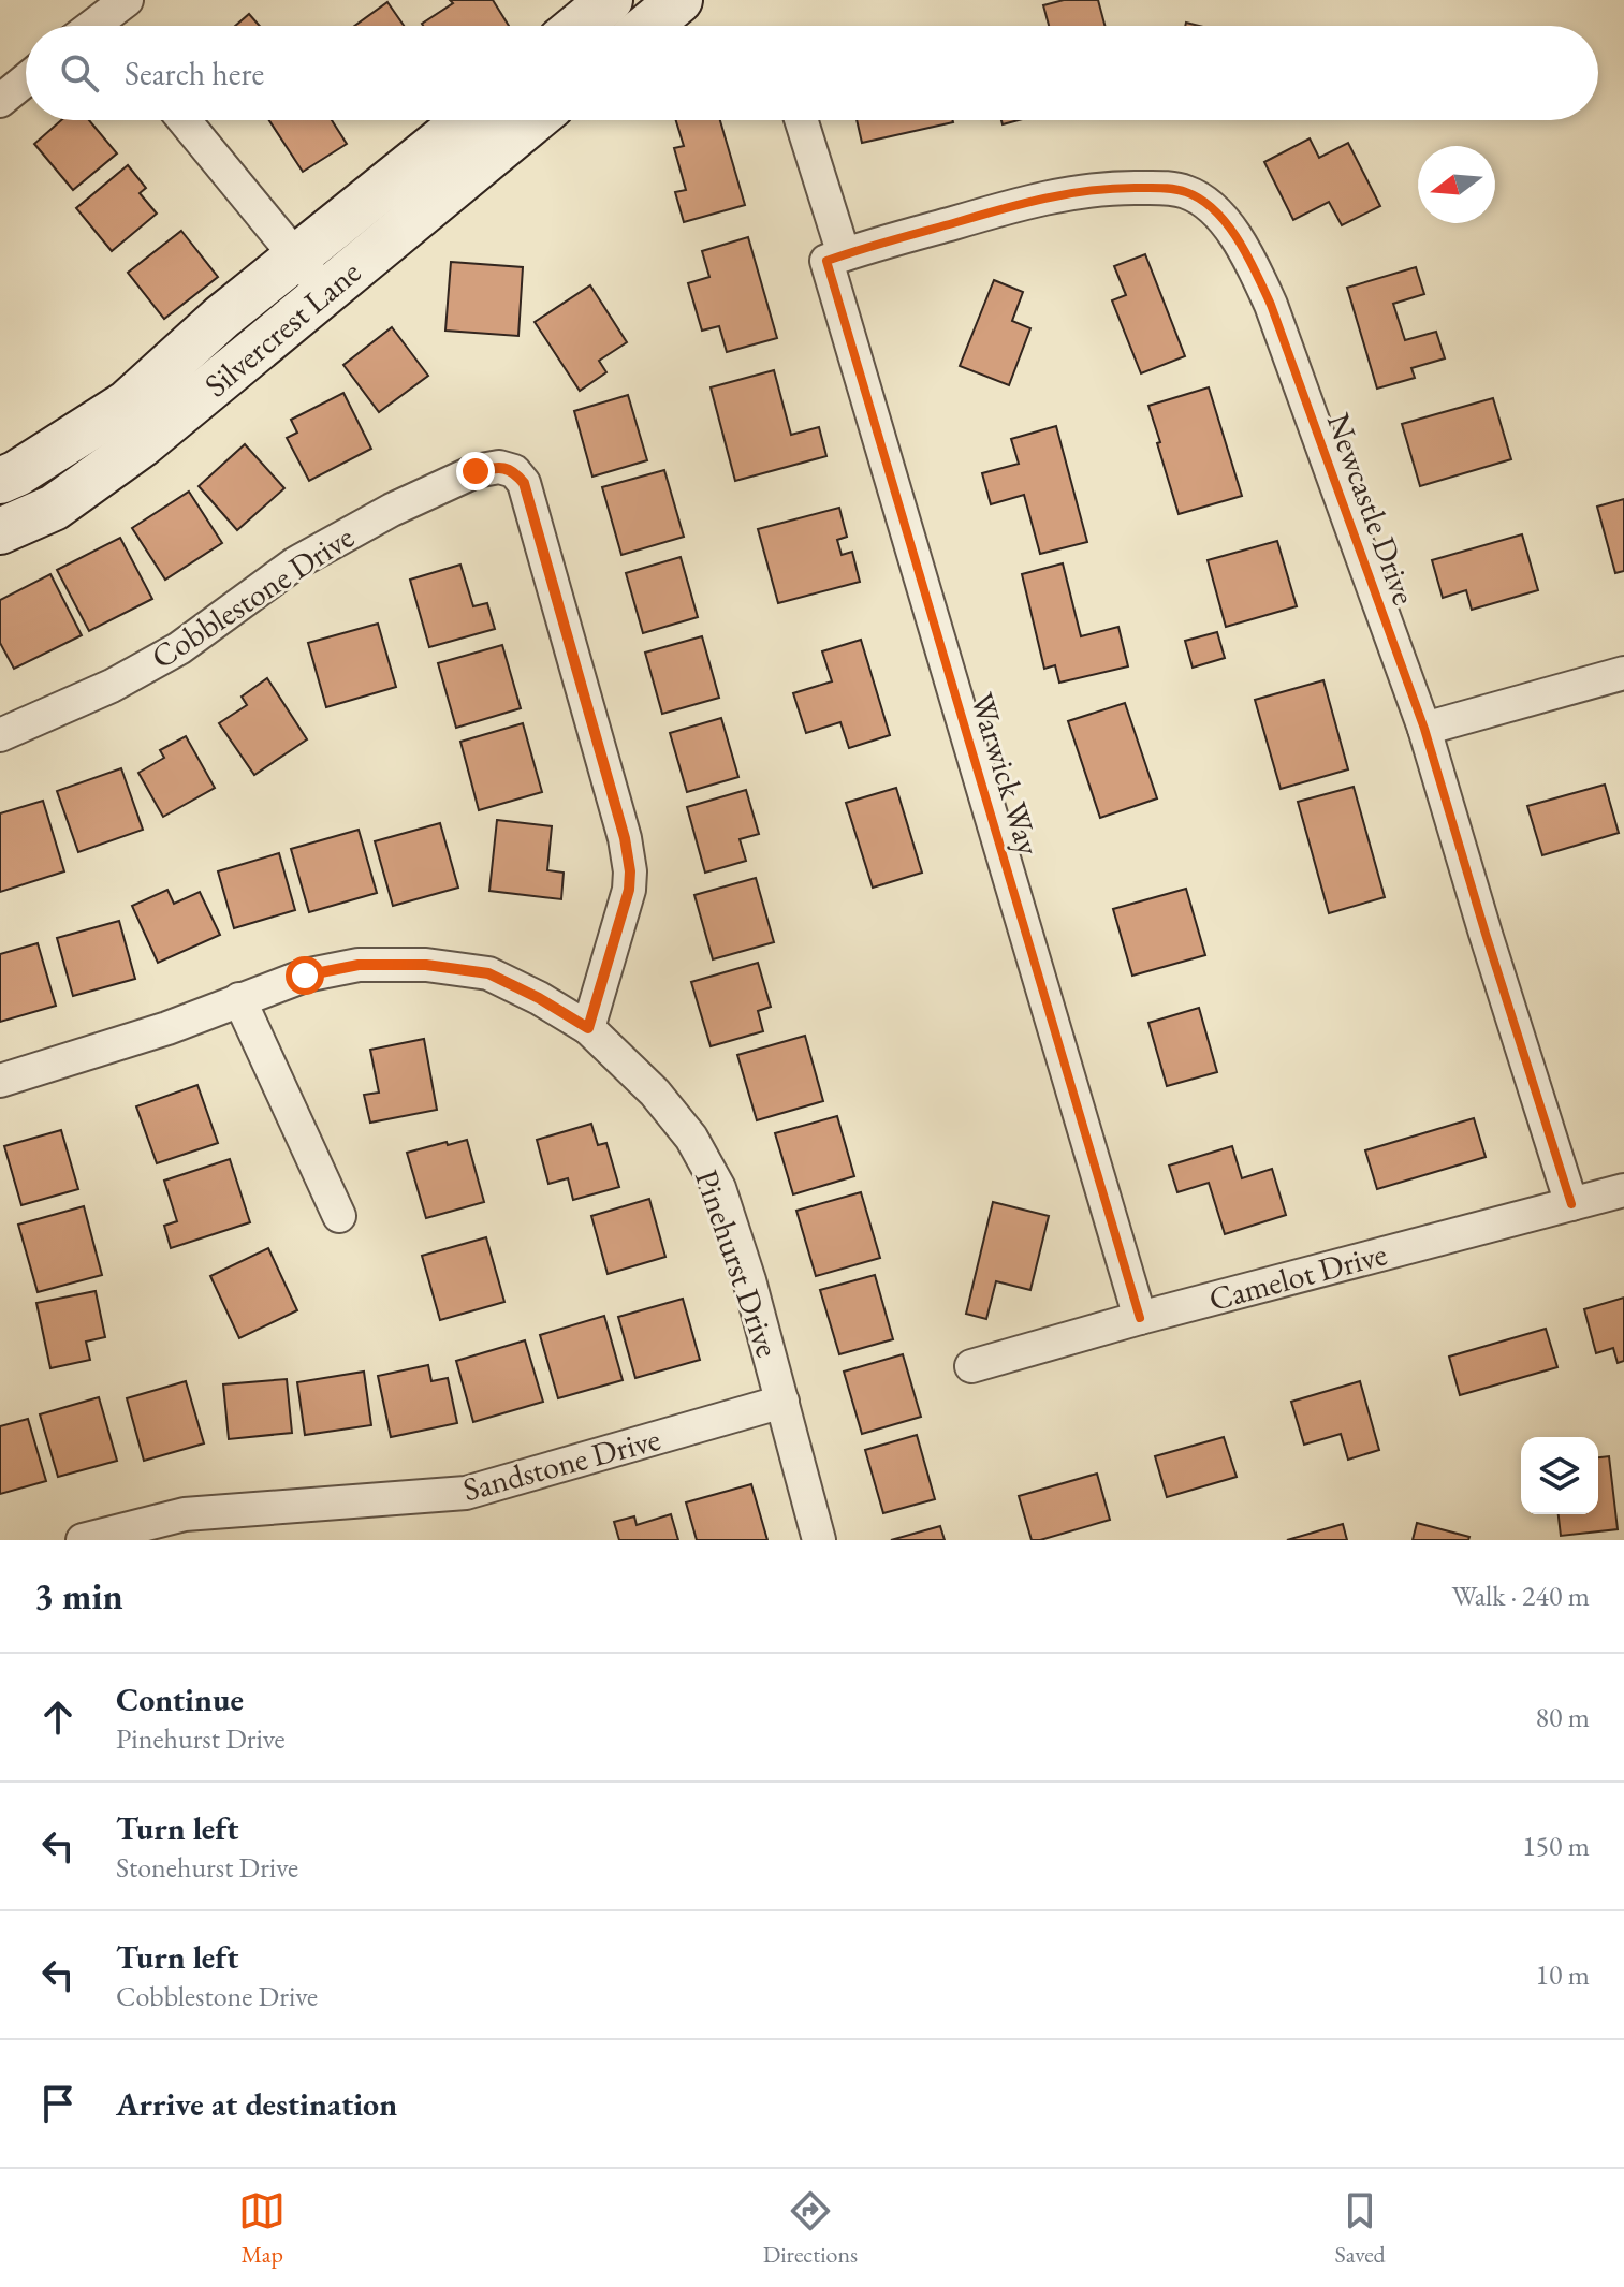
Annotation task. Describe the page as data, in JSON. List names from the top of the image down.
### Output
{
  "streets": {
    "street": [
      "Silvercrest Lane",
      "Newcastle Drive",
      "Cobblestone Drive",
      "Warwick Way",
      "Pinehurst Drive",
      "Camelot Drive",
      "Sandstone Drive"
    ]
  },
  "crossings": [
    ["Newcastle Drive", "Warwick Way"],
    ["Newcastle Drive", "Camelot Drive"],
    ["Cobblestone Drive", "Pinehurst Drive"],
    ["Warwick Way", "Camelot Drive"],
    ["Pinehurst Drive", "Sandstone Drive"]
  ],
  "north": "left",
  "page": {
    "search": "Search here",
    "heading": ["3 min", "Walk · 240 m"],
    "list": [
      ["Continue", "Pinehurst Drive", "80 m"],
      ["Turn left", "Stonehurst Drive", "150 m"],
      ["Turn left", "Cobblestone Drive", "10 m"],
      "Arrive at destination"
    ],
    "nav": ["Map", "Directions", "Saved"]
  }
}
